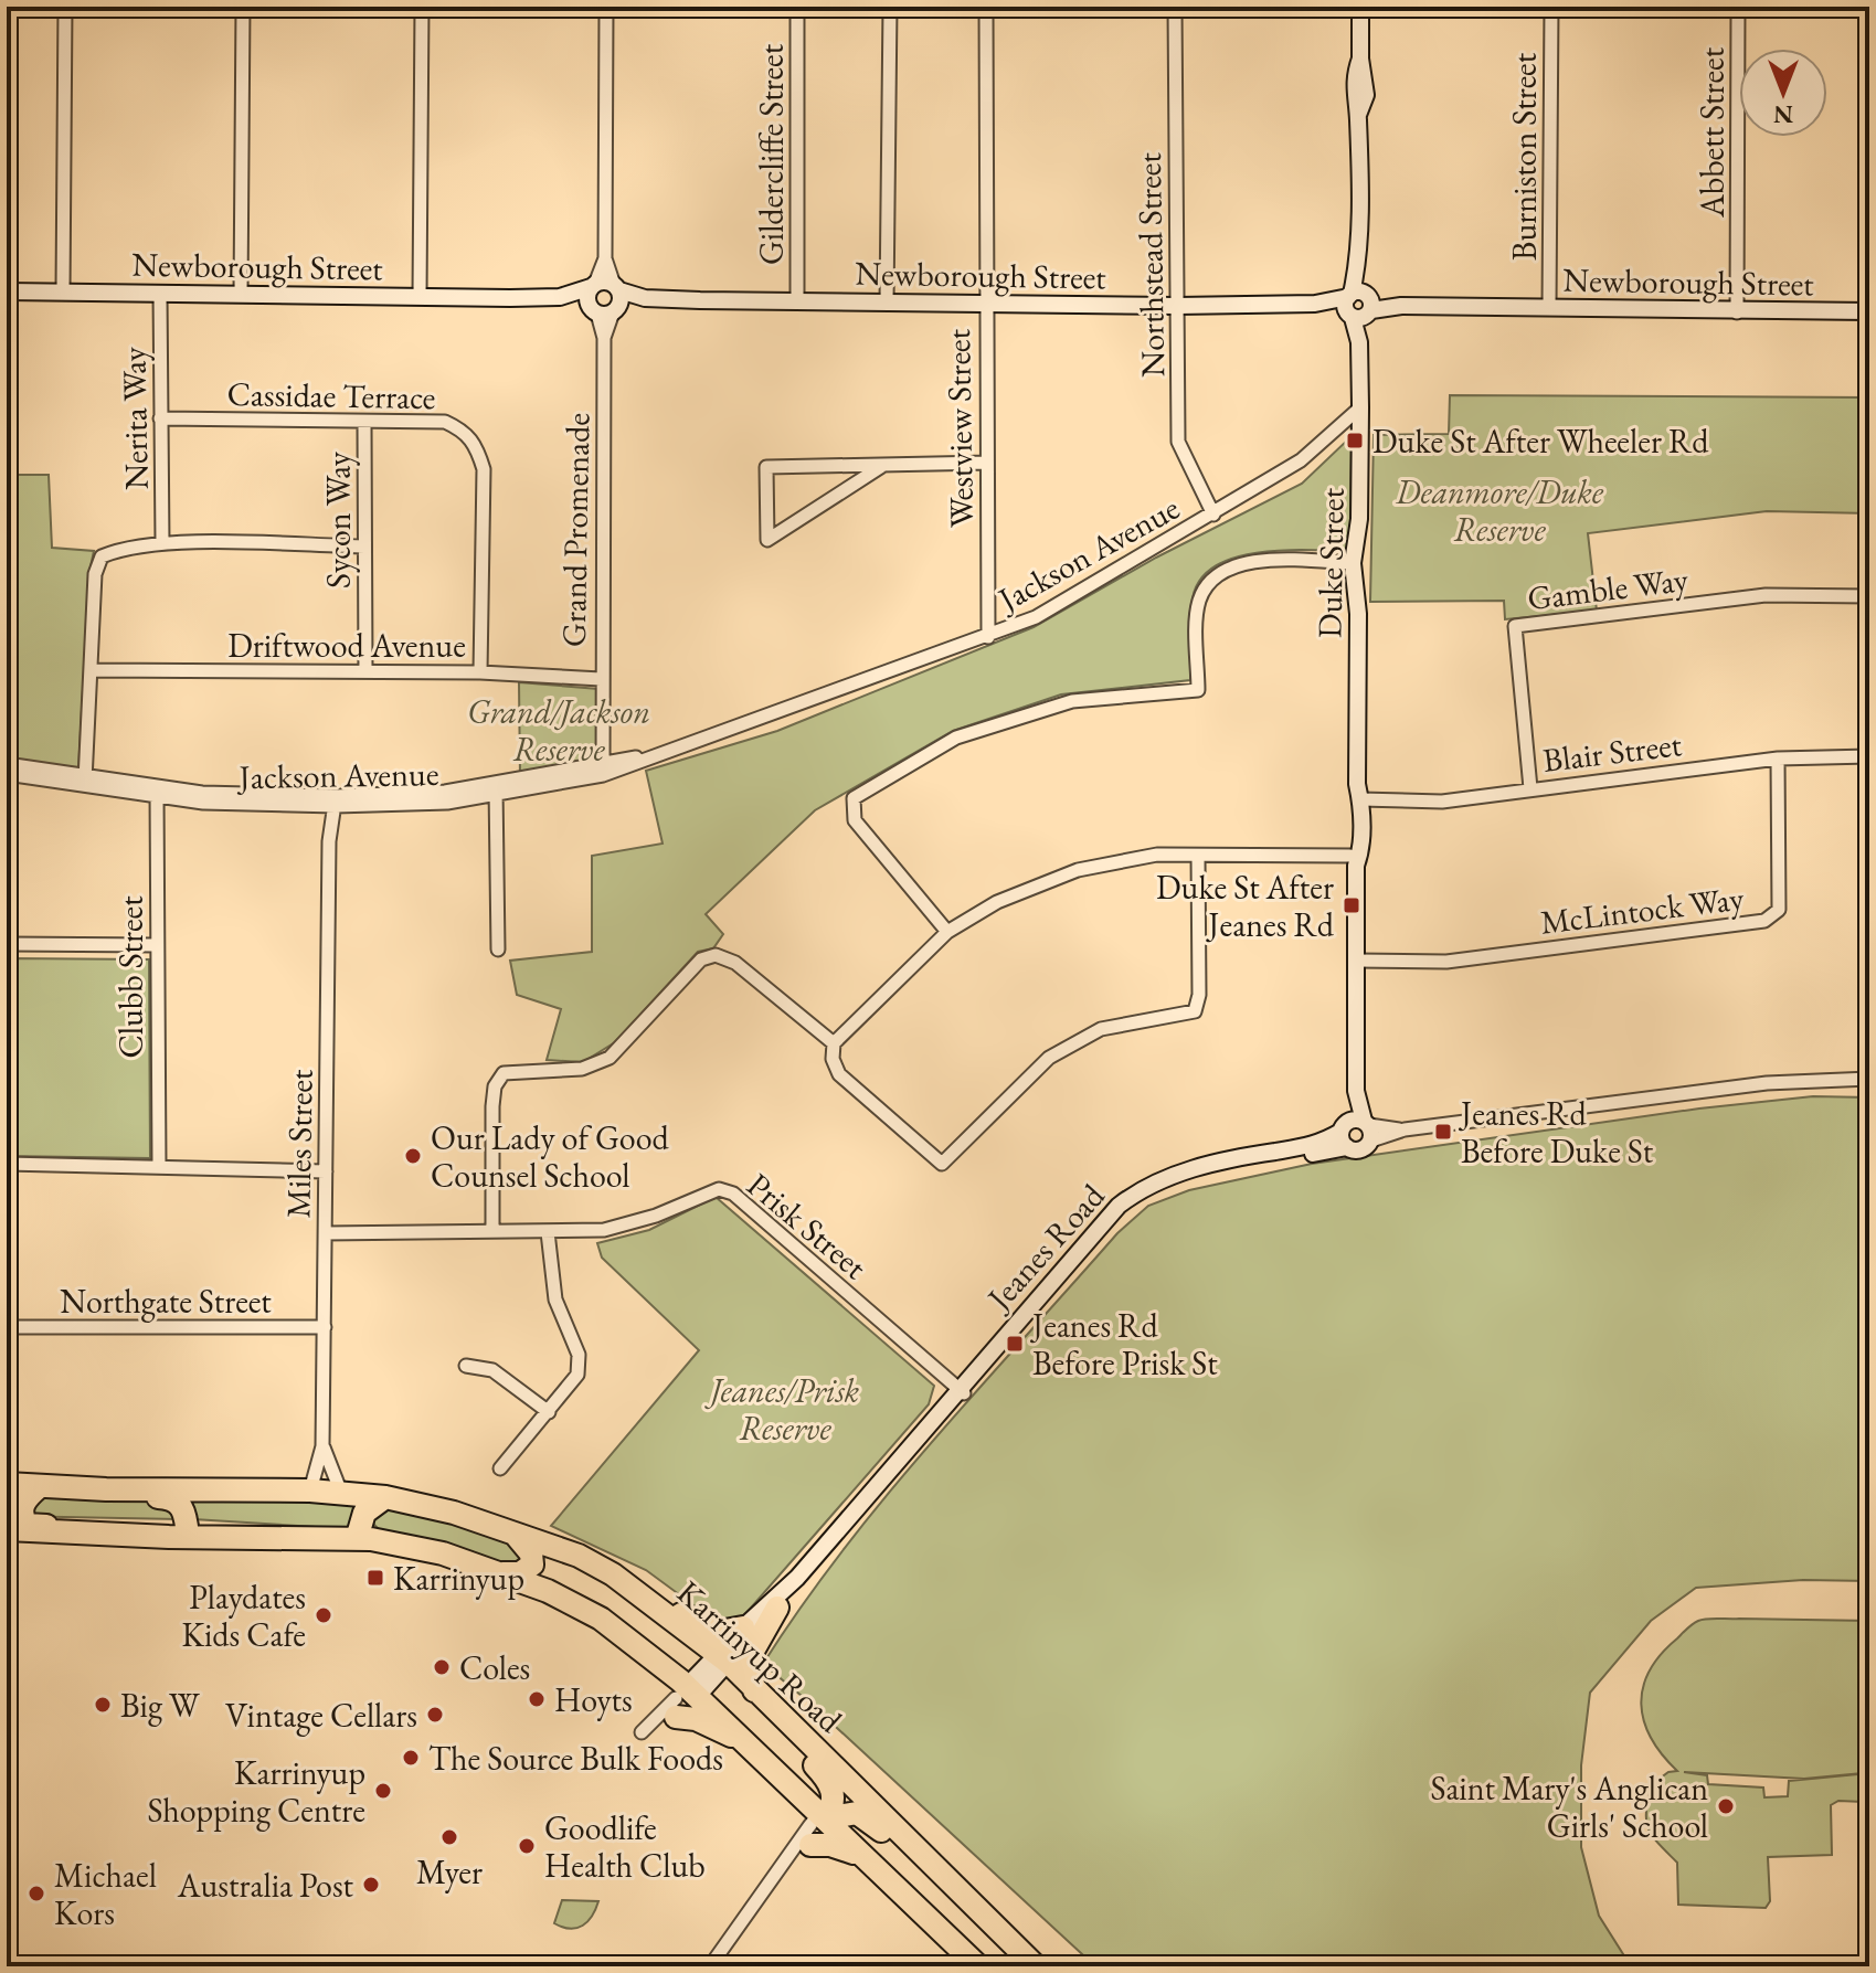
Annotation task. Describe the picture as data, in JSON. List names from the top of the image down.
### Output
{
  "streets": {
    "highway": ["Karrinyup Road"],
    "main road": ["Newborough Street", "Duke Street", "Jeanes Road"],
    "street": [
      "Abbett Street",
      "Gildercliffe Street",
      "Burniston Street",
      "Northstead Street",
      "Cassidae Terrace",
      "Nerita Way",
      "Westview Street",
      "Sycon Way",
      "Grand Promenade",
      "Jackson Avenue",
      "Gamble Way",
      "Driftwood Avenue",
      "Blair Street",
      "McLintock Way",
      "Clubb Street",
      "Miles Street",
      "Prisk Street",
      "Northgate Street"
    ]
  },
  "crossings": [
    ["Abbett Street", "Newborough Street"],
    ["Gildercliffe Street", "Newborough Street"],
    ["Burniston Street", "Newborough Street"],
    ["Northstead Street", "Newborough Street"],
    ["Northstead Street", "Jackson Avenue"],
    ["Newborough Street", "Nerita Way"],
    ["Newborough Street", "Westview Street"],
    ["Newborough Street", "Grand Promenade"],
    ["Newborough Street", "Duke Street"],
    ["Cassidae Terrace", "Nerita Way"],
    ["Cassidae Terrace", "Sycon Way"],
    ["Cassidae Terrace", "Driftwood Avenue"],
    ["Westview Street", "Jackson Avenue"],
    ["Sycon Way", "Driftwood Avenue"],
    ["Grand Promenade", "Jackson Avenue"],
    ["Grand Promenade", "Driftwood Avenue"],
    ["Jackson Avenue", "Duke Street"],
    ["Jackson Avenue", "Clubb Street"],
    ["Jackson Avenue", "Miles Street"],
    ["Duke Street", "Blair Street"],
    ["Duke Street", "McLintock Way"],
    ["Duke Street", "Jeanes Road"],
    ["Gamble Way", "Blair Street"],
    ["Blair Street", "McLintock Way"],
    ["Miles Street", "Prisk Street"],
    ["Miles Street", "Northgate Street"],
    ["Miles Street", "Karrinyup Road"],
    ["Prisk Street", "Jeanes Road"],
    ["Jeanes Road", "Karrinyup Road"]
  ],
  "parks": ["Deanmore/Duke Reserve", "Grand/Jackson Reserve", "Jeanes/Prisk Reserve"],
  "places": {
    "transit": [
      "Duke St After Wheeler Rd",
      "Duke St After Jeanes Rd",
      "Jeanes Rd Before Duke St",
      "Jeanes Rd Before Prisk St",
      "Karrinyup"
    ],
    "other": [
      "Our Lady of Good Counsel School",
      "Playdates Kids Cafe",
      "Coles",
      "Hoyts",
      "Big W",
      "Vintage Cellars",
      "The Source Bulk Foods",
      "Karrinyup Shopping Centre",
      "Saint Mary's Anglican Girls' School",
      "Myer",
      "Goodlife Health Club",
      "Australia Post",
      "Michael Kors"
    ]
  },
  "north": "bottom"
}
